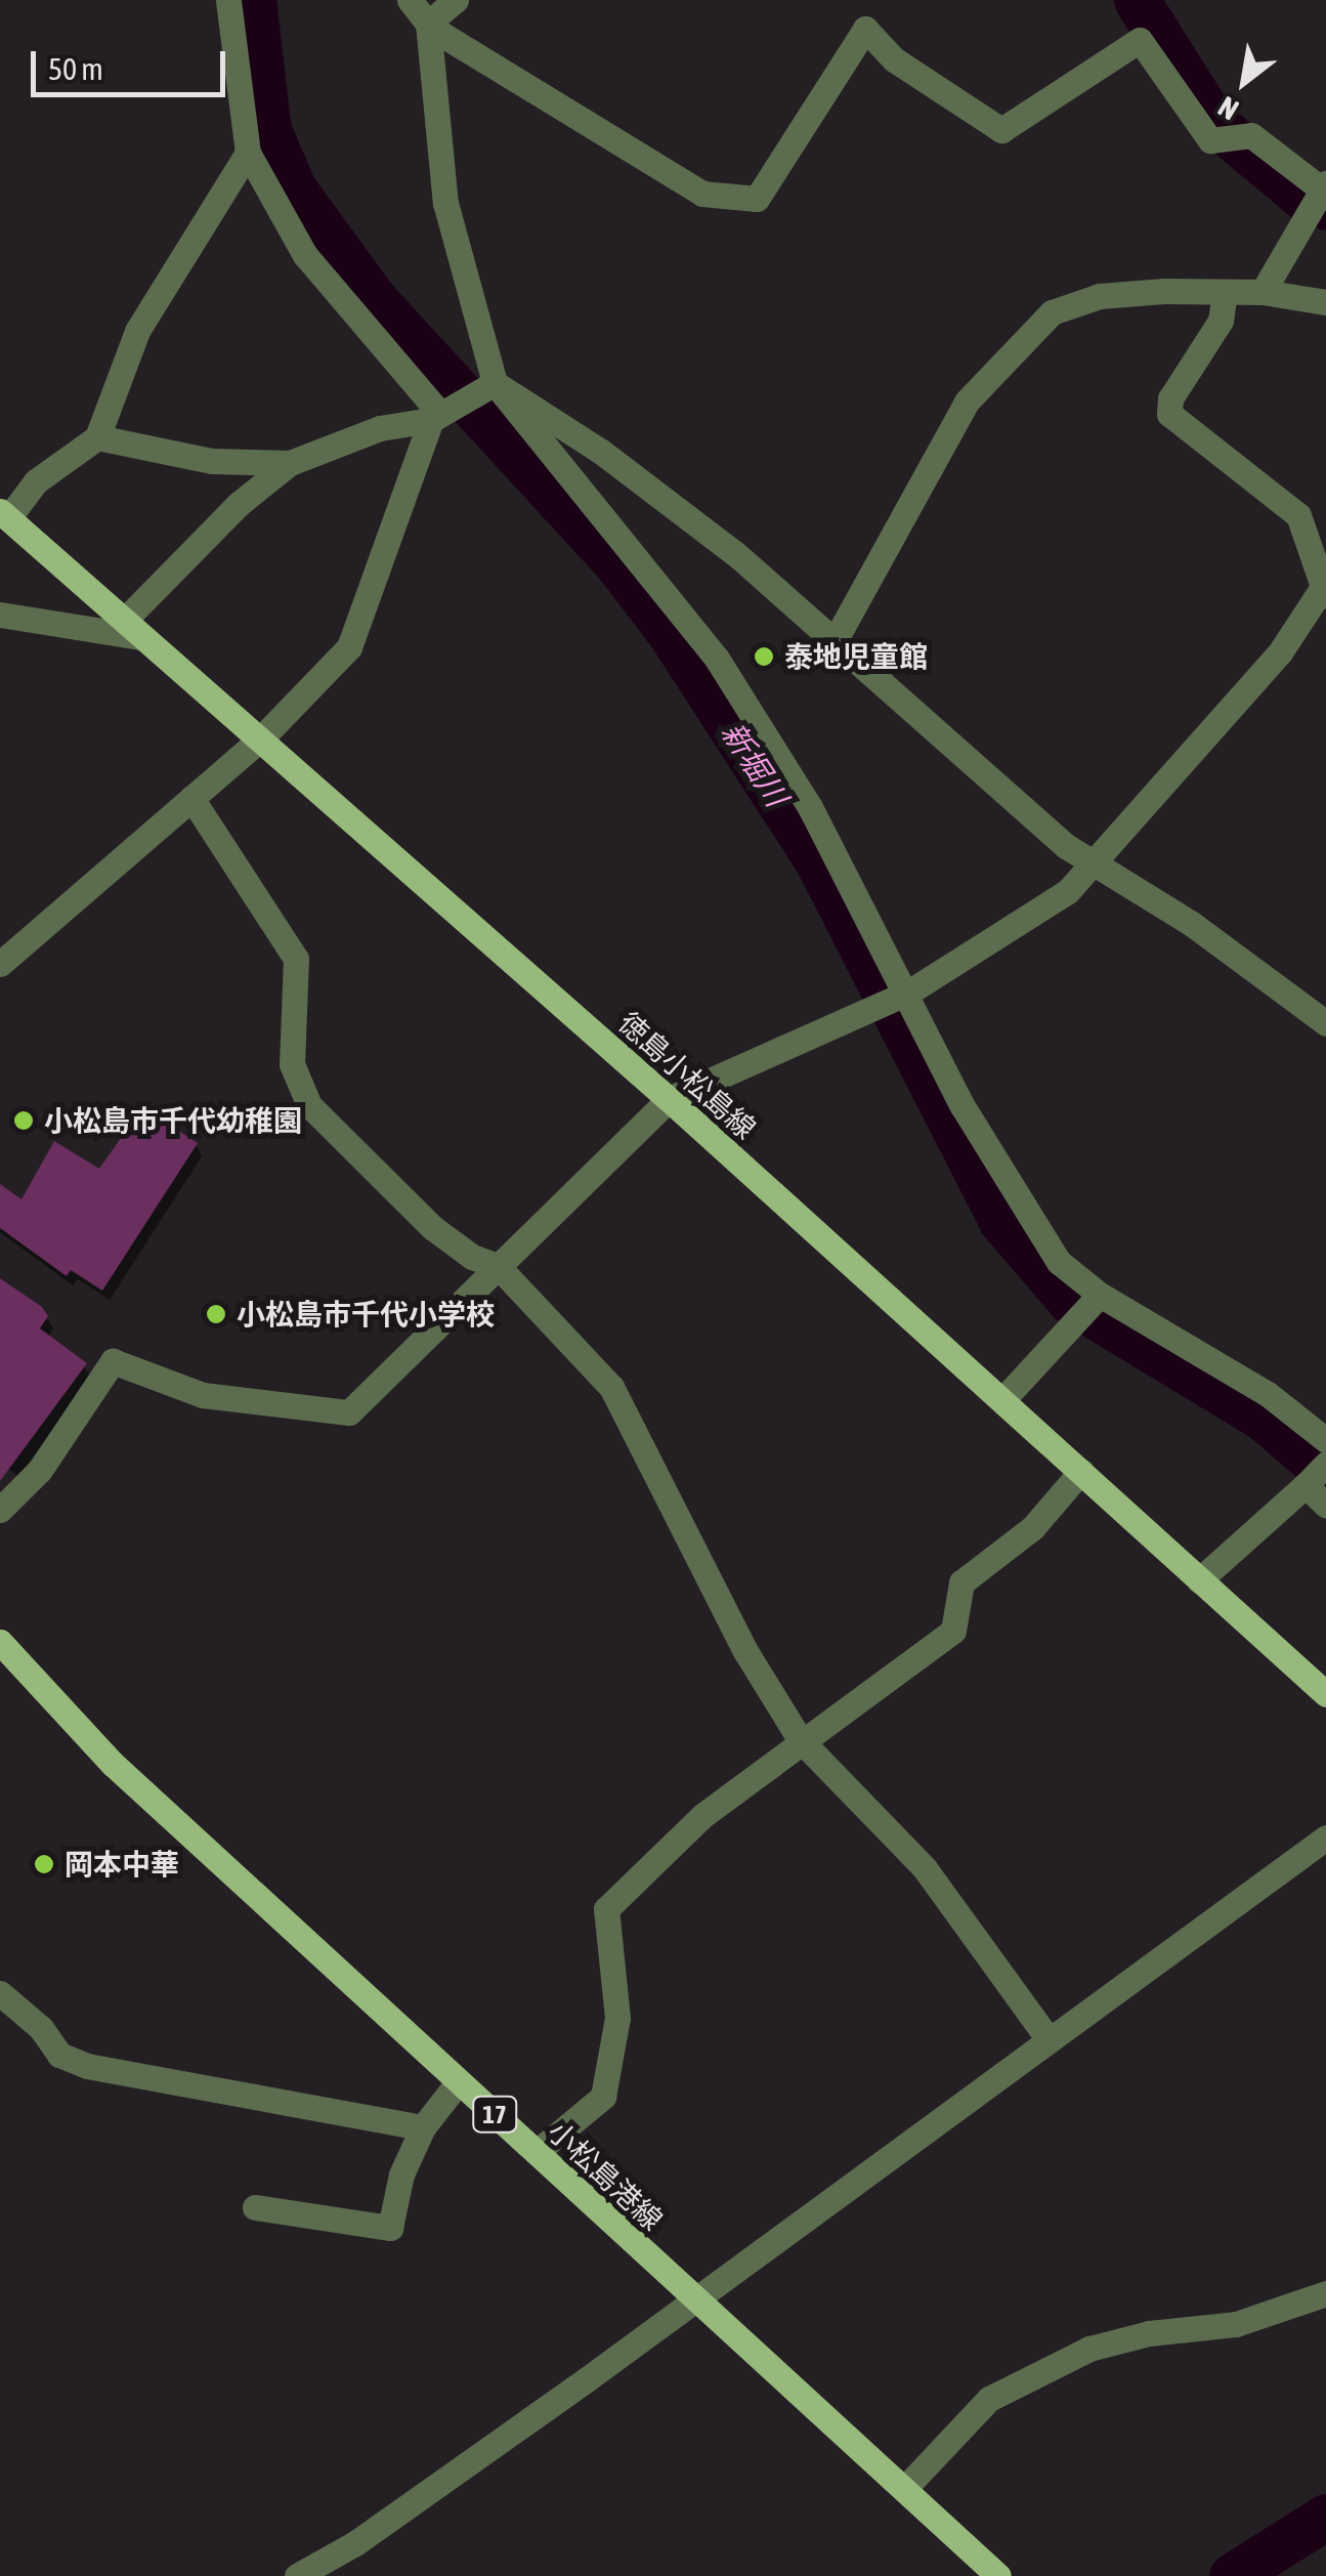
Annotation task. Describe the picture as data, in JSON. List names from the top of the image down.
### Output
{
  "streets": {
    "main road": ["徳島小松島線", "17", "小松島港線"]
  },
  "water": ["新堀川"],
  "places": [
    "泰地児童館",
    "小松島市千代幼稚園",
    "小松島市千代小学校",
    "岡本中華"
  ],
  "scale_bar": "50 m",
  "north": "bottom left"
}
